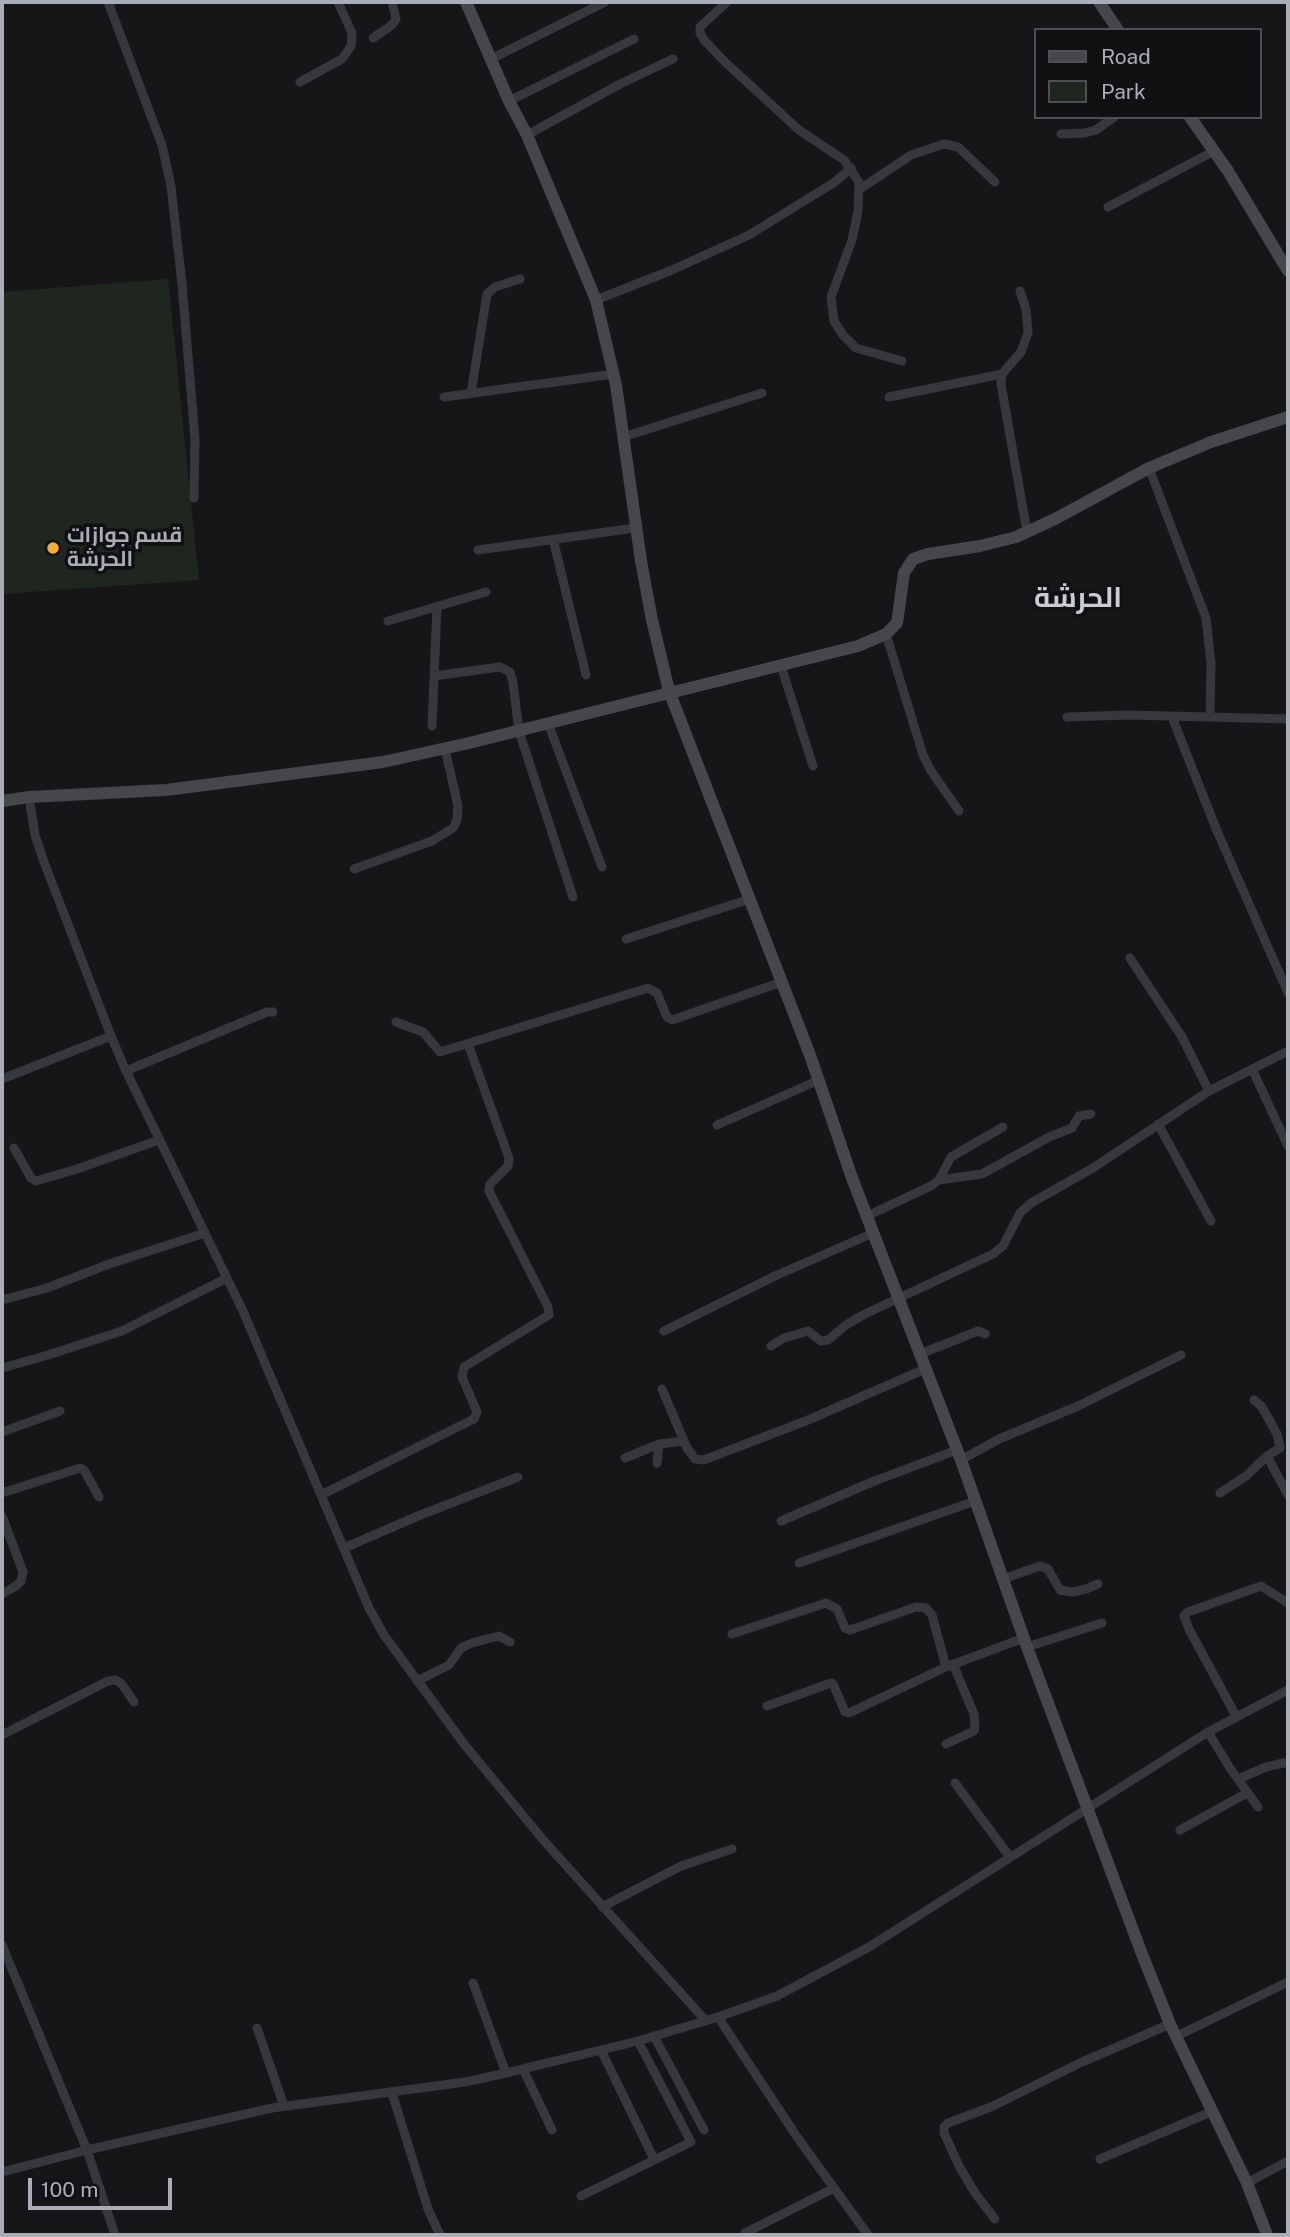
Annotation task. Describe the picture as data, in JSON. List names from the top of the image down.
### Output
{
  "districts": ["الحرشة"],
  "places": ["قسم جوازات الحرشة"],
  "legend": ["Road", "Park"],
  "scale_bar": "100 m"
}
